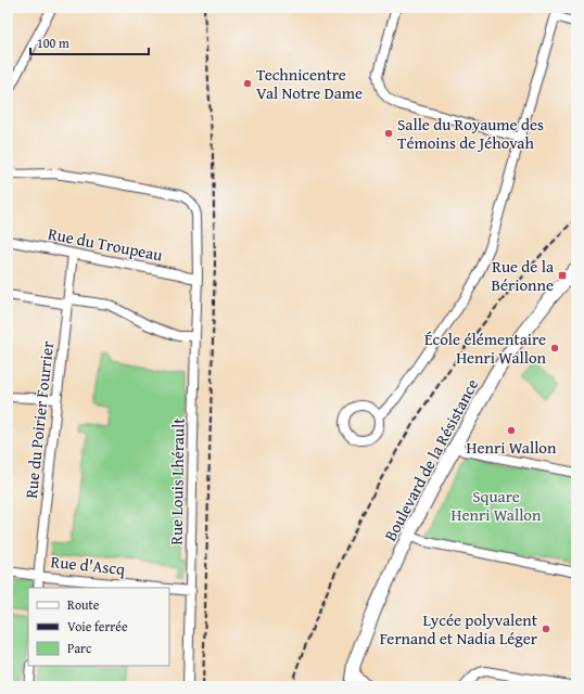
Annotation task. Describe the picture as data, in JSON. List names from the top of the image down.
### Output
{
  "streets": {
    "main road": ["Boulevard de la Résistance"],
    "street": [
      "Rue du Troupeau",
      "Rue du Poirier Fourrier",
      "Rue Louis Lhérault",
      "Rue d'Ascq"
    ]
  },
  "crossings": [
    ["Rue du Troupeau", "Rue du Poirier Fourrier"],
    ["Rue du Troupeau", "Rue Louis Lhérault"],
    ["Rue du Poirier Fourrier", "Rue d'Ascq"],
    ["Rue Louis Lhérault", "Rue d'Ascq"]
  ],
  "parks": ["Square Henri Wallon"],
  "places": {
    "other": [
      "Technicentre Val Notre Dame",
      "Salle du Royaume des Témoins de Jéhovah",
      "École élémentaire Henri Wallon",
      "Henri Wallon",
      "Lycée polyvalent Fernand et Nadia Léger"
    ],
    "transit": ["Rue de la Bérionne"]
  },
  "legend": ["Route", "Voie ferrée", "Parc"],
  "scale_bar": "100 m"
}
